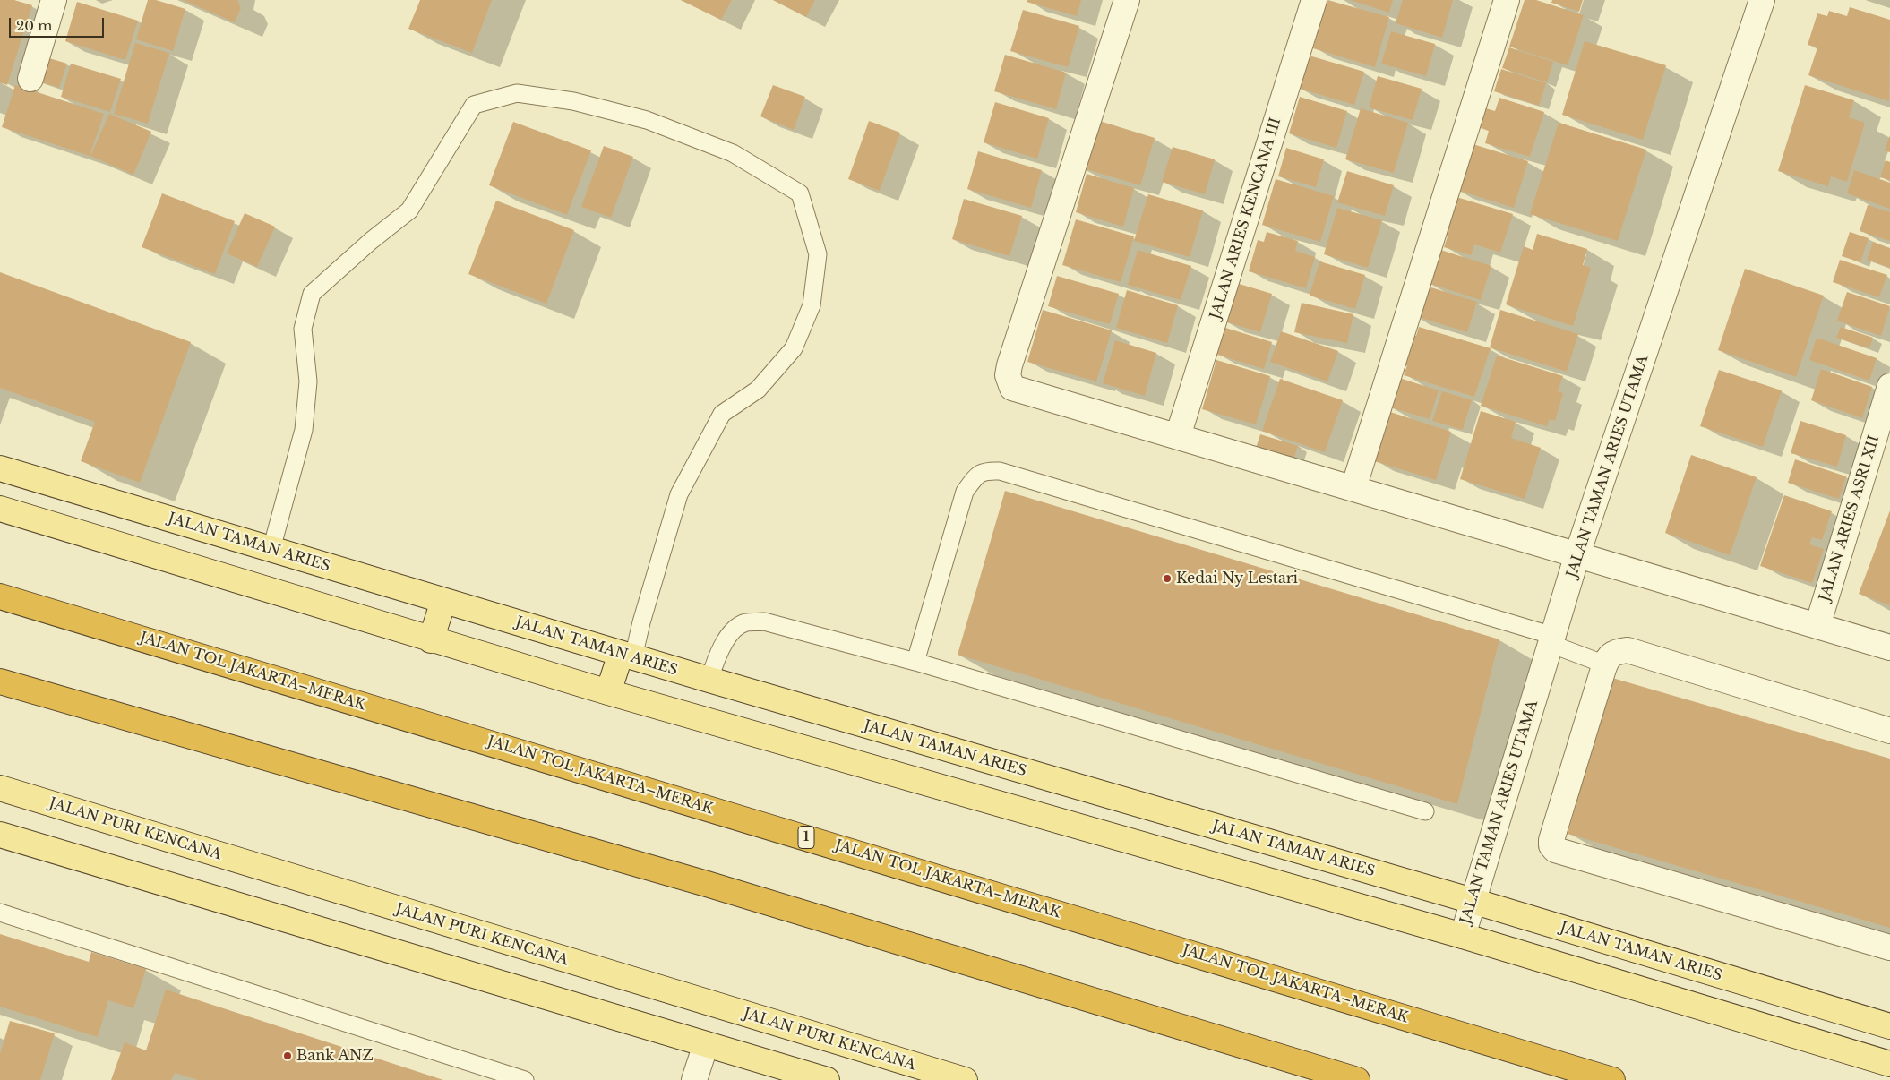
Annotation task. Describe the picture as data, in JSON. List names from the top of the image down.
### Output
{
  "streets": {
    "highway": ["JALAN TOL JAKARTA–MERAK", "1"],
    "main road": ["JALAN TAMAN ARIES", "JALAN PURI KENCANA"],
    "street": ["JALAN ARIES KENCANA III", "JALAN TAMAN ARIES UTAMA", "JALAN ARIES ASRI XII"]
  },
  "crossings": [
    ["JALAN TAMAN ARIES UTAMA", "JALAN TAMAN ARIES"]
  ],
  "places": ["Kedai Ny Lestari", "Bank ANZ"],
  "scale_bar": "20 m"
}
